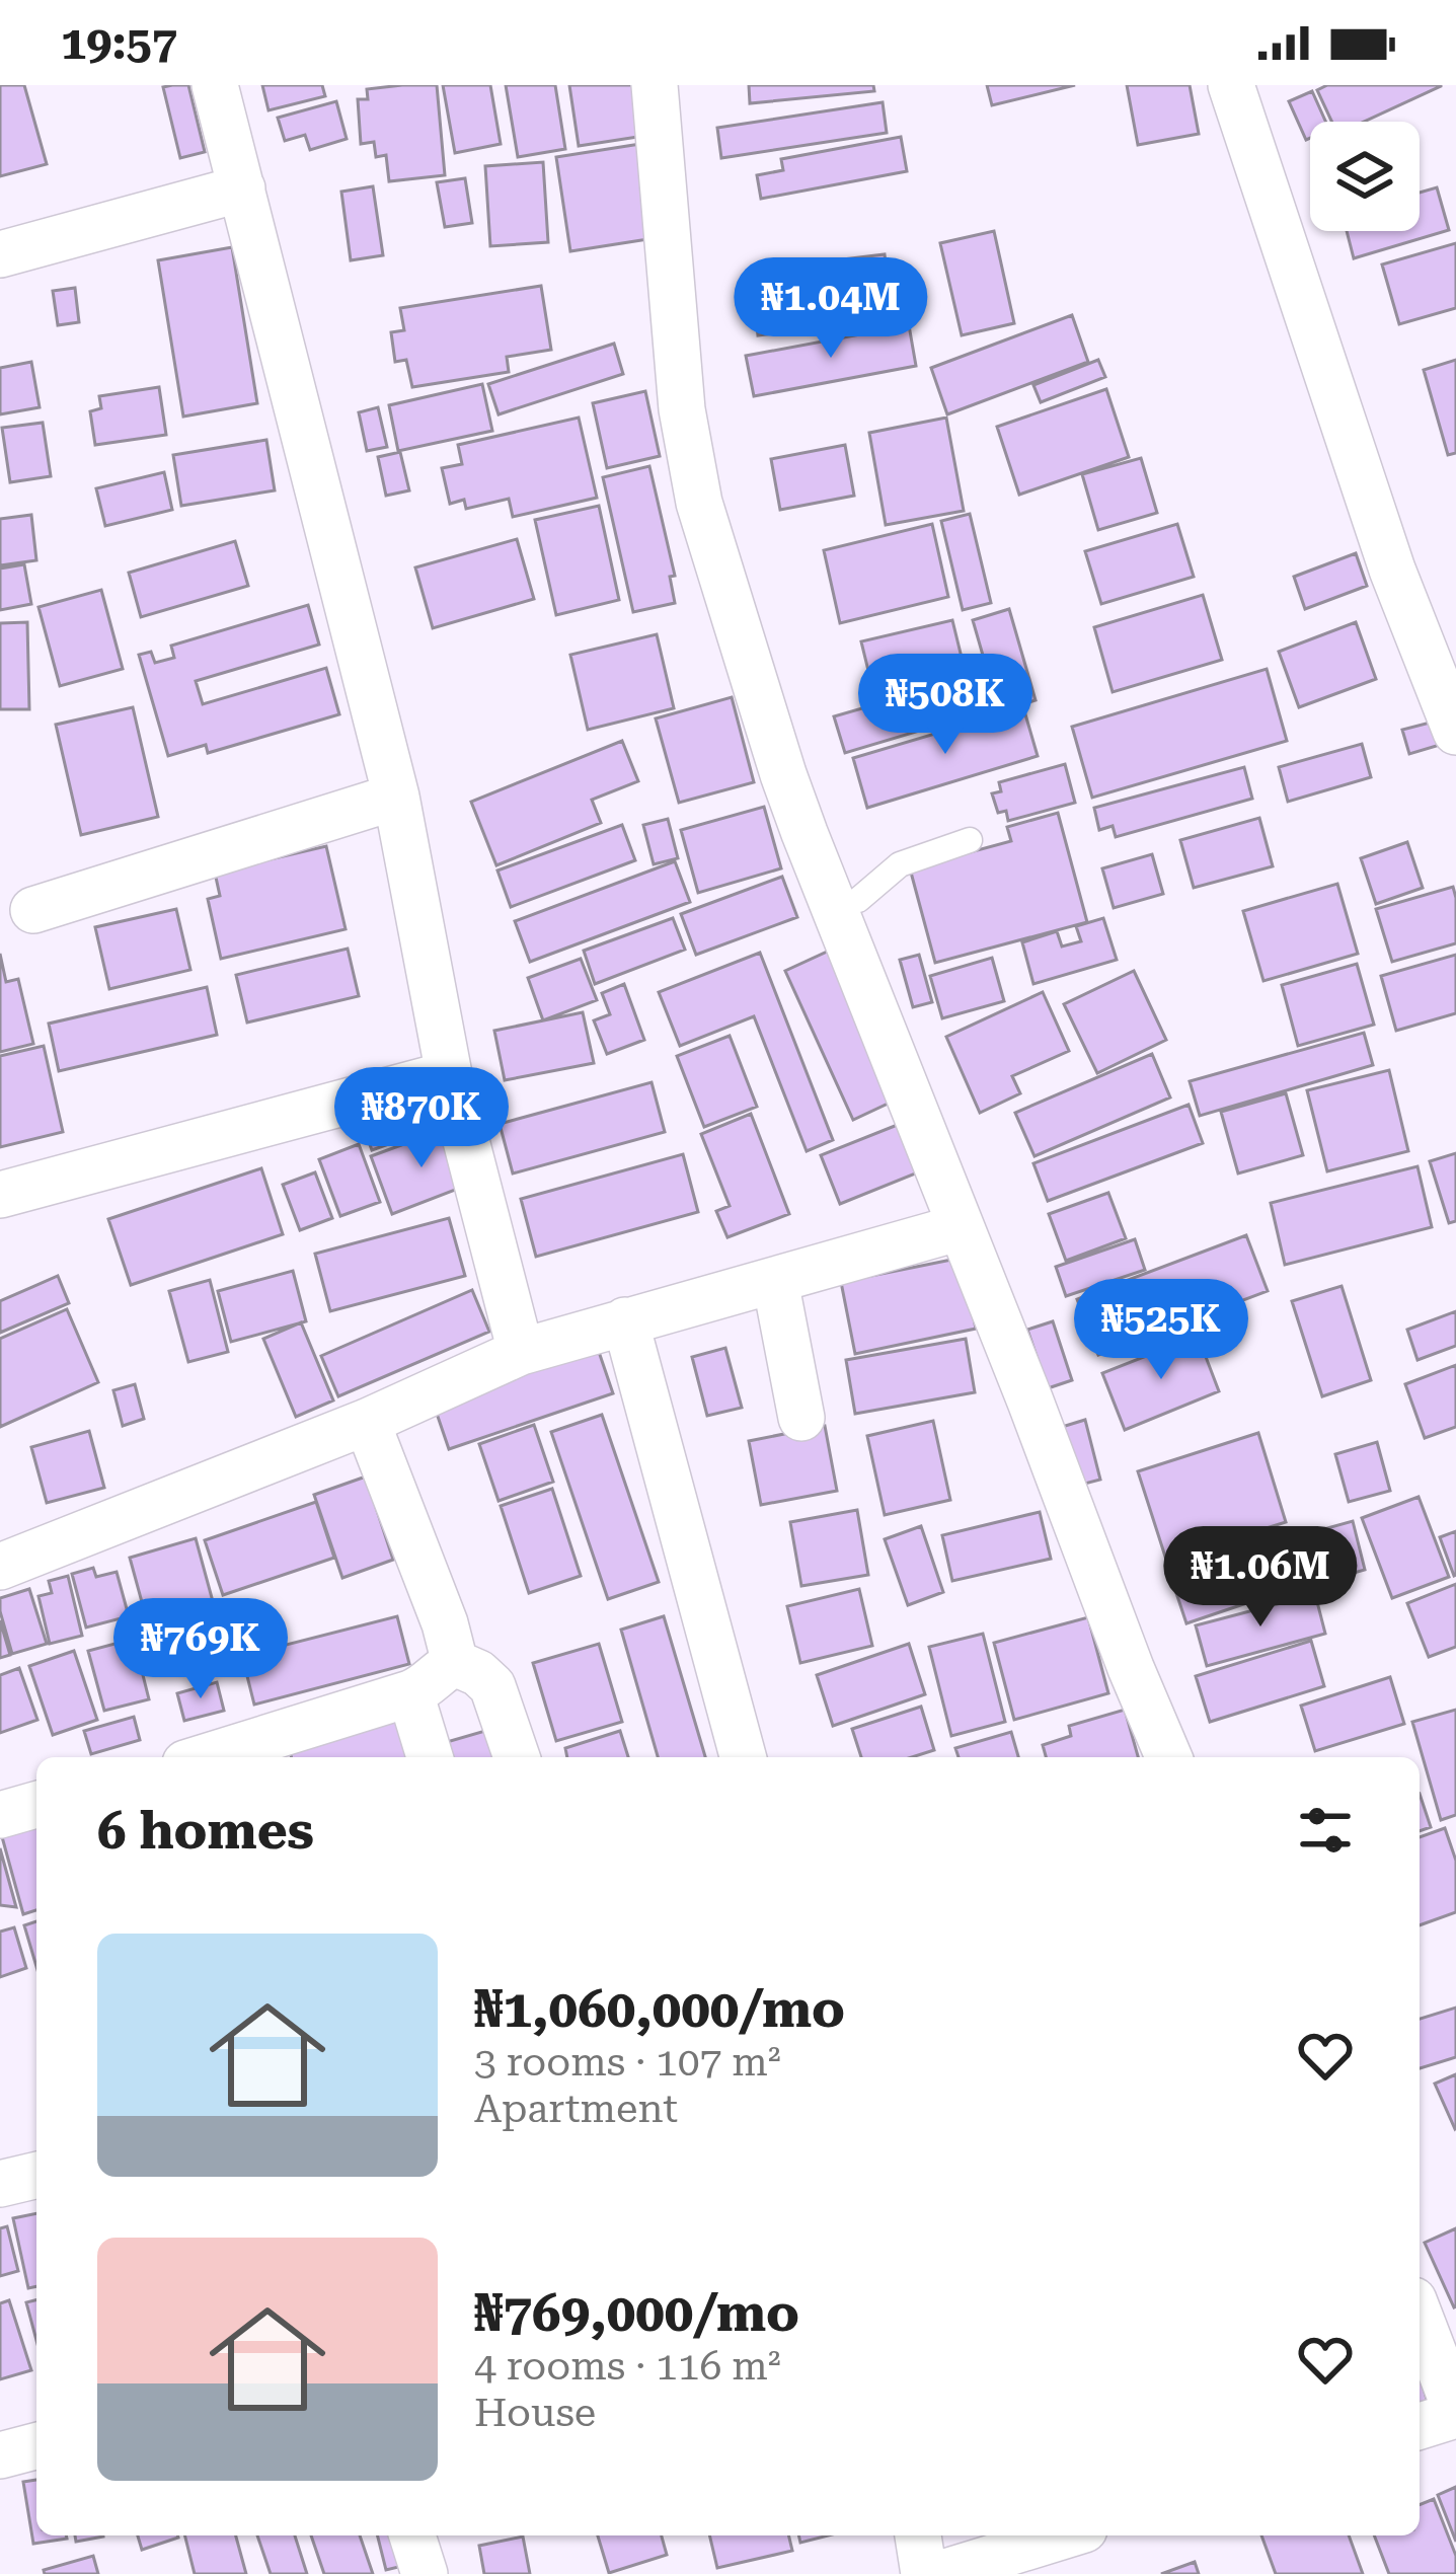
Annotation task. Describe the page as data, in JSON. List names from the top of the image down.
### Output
{
  "page": {
    "status": "19:57",
    "price": [
      "₦1.04M",
      "₦508K",
      "₦870K",
      "₦525K",
      "₦1.06M",
      "₦769K"
    ],
    "heading": "6 homes",
    "list": [
      {
        "name": "₦1,060,000/mo",
        "note": "3 rooms · 107 m² · Apartment"
      },
      {
        "name": "₦769,000/mo",
        "note": "4 rooms · 116 m² · House"
      }
    ]
  }
}
